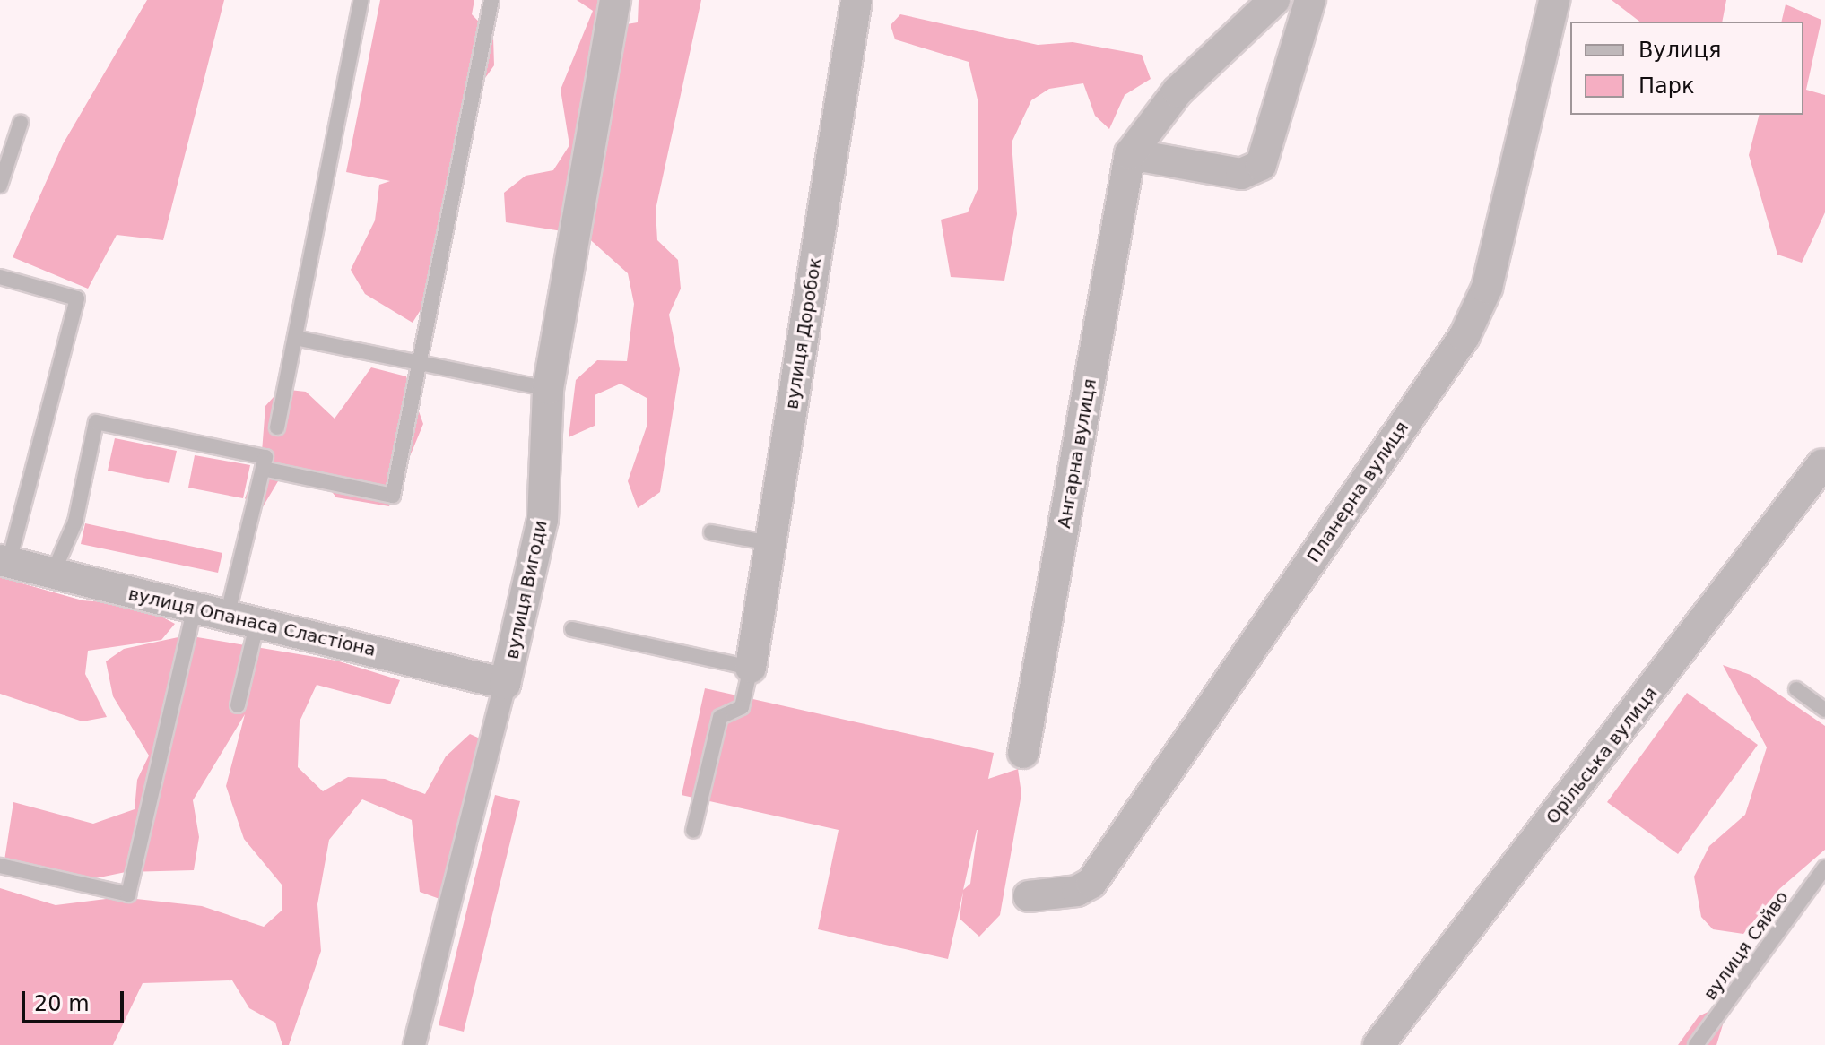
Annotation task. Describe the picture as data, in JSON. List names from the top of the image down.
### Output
{
  "streets": {
    "street": [
      "вулиця Доробок",
      "Ангарна вулиця",
      "Планерна вулиця",
      "вулиця Вигоди",
      "вулиця Опанаса Сластіона",
      "Орільська вулиця"
    ],
    "lane": ["вулиця Сяйво"]
  },
  "crossings": [
    ["вулиця Вигоди", "вулиця Опанаса Сластіона"]
  ],
  "legend": ["Вулиця", "Парк"],
  "scale_bar": "20 m"
}
